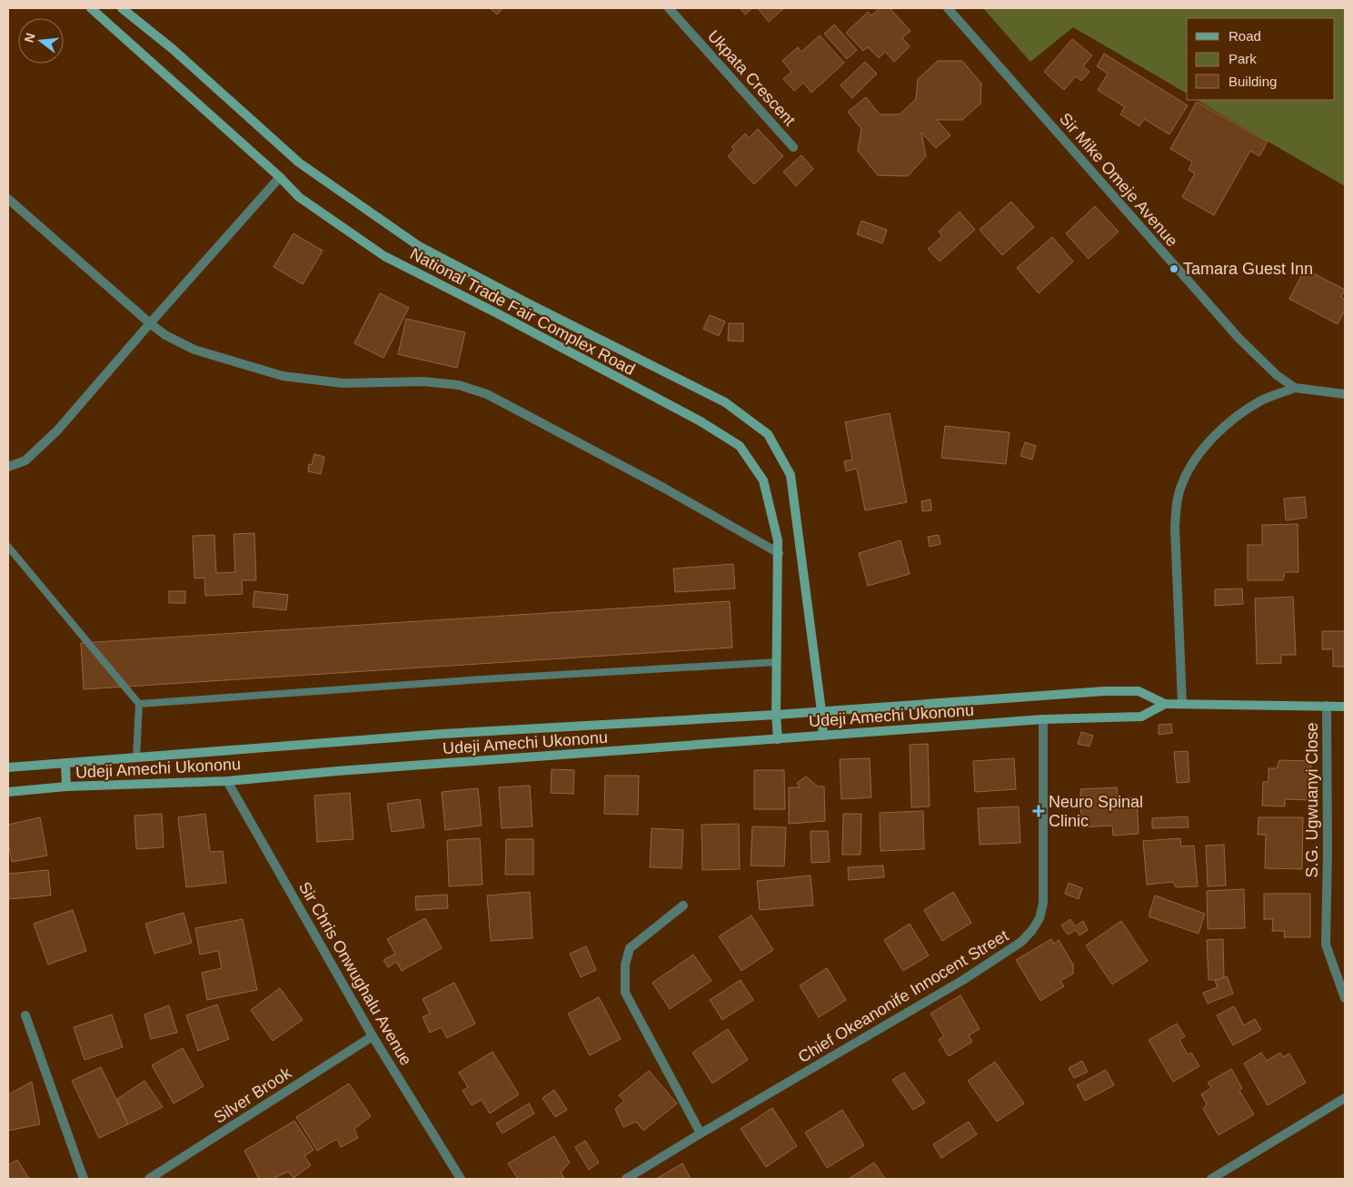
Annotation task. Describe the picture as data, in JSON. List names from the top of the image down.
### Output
{
  "streets": {
    "main road": ["National Trade Fair Complex Road", "Udeji Amechi Ukononu", "S.G. Ugwuanyi Close"],
    "street": [
      "Ukpata Crescent",
      "Sir Mike Omeje Avenue",
      "Sir Chris Onwughalu Avenue",
      "Chief Okeanonife Innocent Street",
      "Silver Brook"
    ]
  },
  "crossings": [
    ["National Trade Fair Complex Road", "Udeji Amechi Ukononu"],
    ["Udeji Amechi Ukononu", "S.G. Ugwuanyi Close"],
    ["Udeji Amechi Ukononu", "Sir Chris Onwughalu Avenue"],
    ["Udeji Amechi Ukononu", "Chief Okeanonife Innocent Street"],
    ["Sir Chris Onwughalu Avenue", "Silver Brook"]
  ],
  "places": {
    "other": ["Tamara Guest Inn"],
    "health": ["Neuro Spinal Clinic"]
  },
  "legend": ["Road", "Park", "Building"],
  "north": "left"
}
